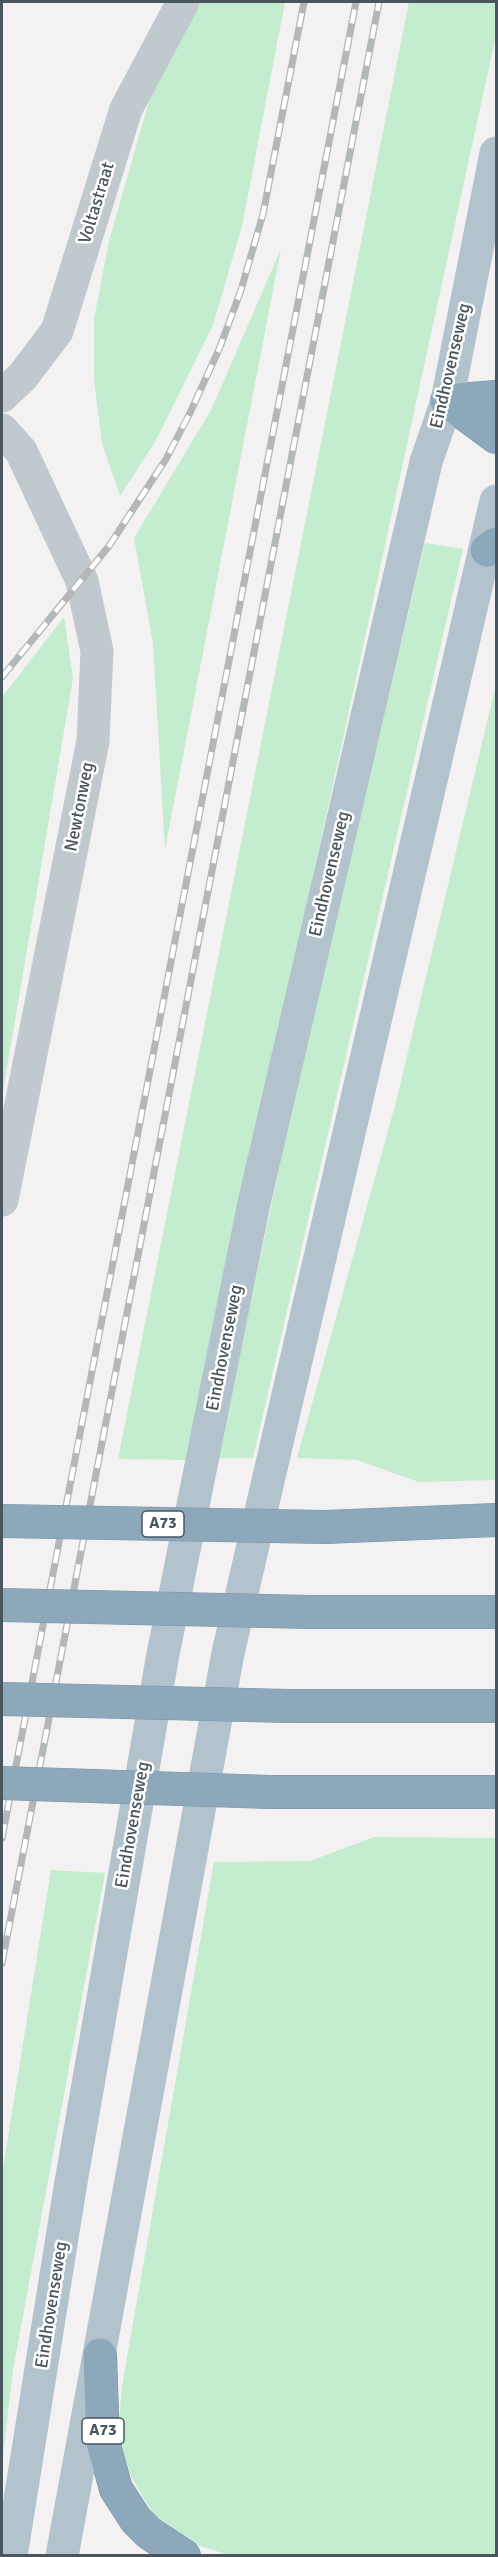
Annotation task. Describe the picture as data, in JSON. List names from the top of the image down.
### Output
{
  "streets": {
    "highway": ["A73"],
    "main road": ["Eindhovenseweg"],
    "street": ["Voltastraat", "Newtonweg"]
  }
}
